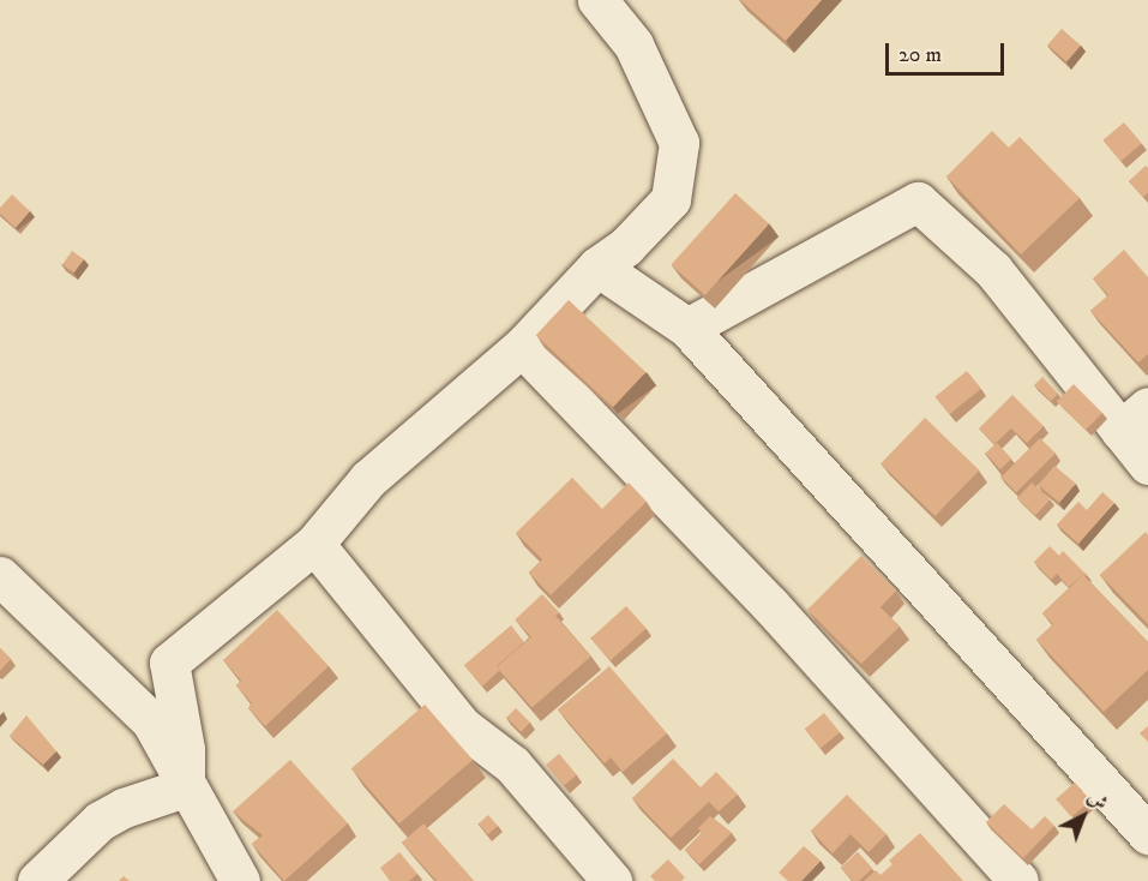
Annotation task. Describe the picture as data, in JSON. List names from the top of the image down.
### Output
{
  "scale_bar": "20 m",
  "north": "top right"
}
